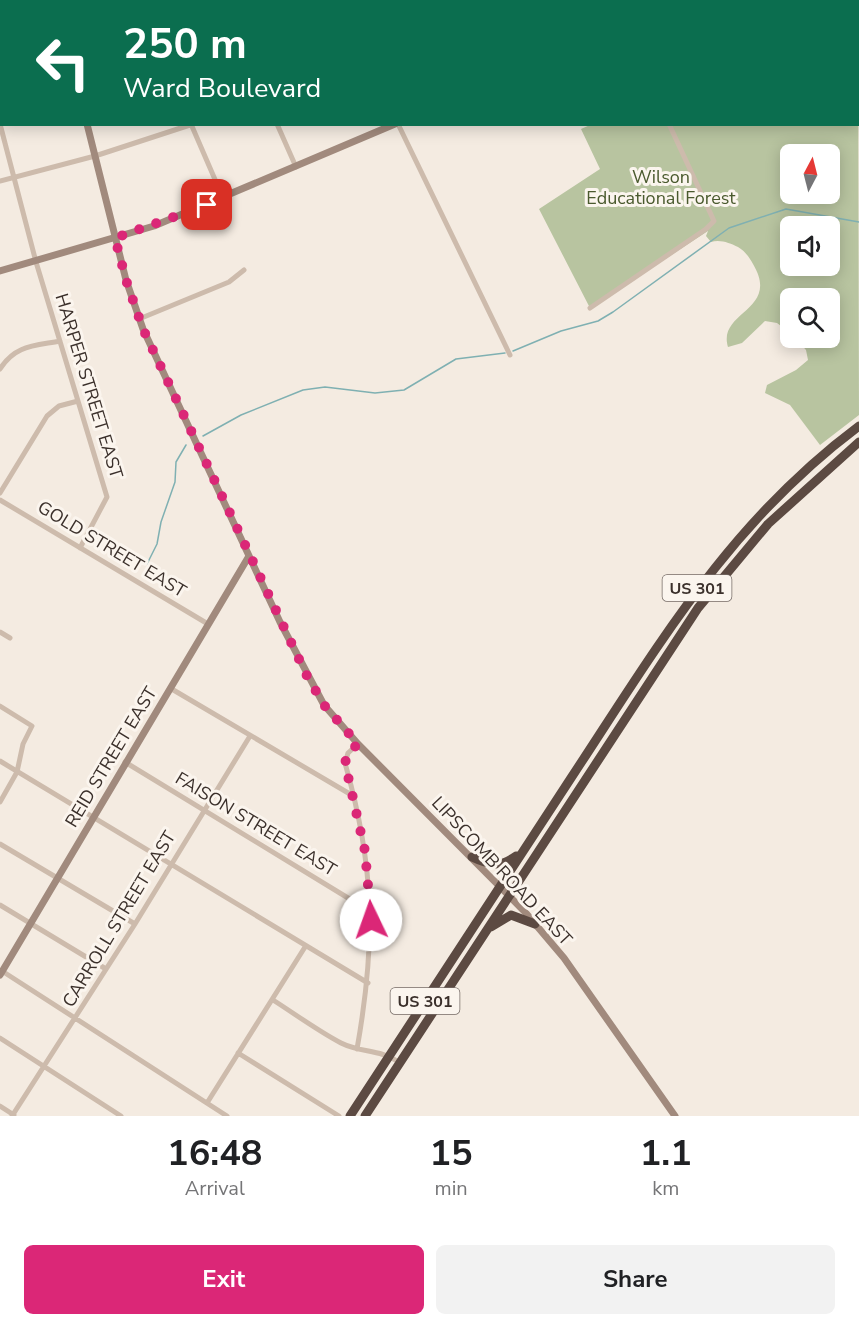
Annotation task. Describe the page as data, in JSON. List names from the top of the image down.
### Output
{
  "streets": {
    "highway": ["US 301"],
    "main road": ["REID STREET EAST", "LIPSCOMB ROAD EAST"],
    "street": [
      "HARPER STREET EAST",
      "GOLD STREET EAST",
      "FAISON STREET EAST",
      "CARROLL STREET EAST"
    ]
  },
  "crossings": [
    ["HARPER STREET EAST", "GOLD STREET EAST"],
    ["GOLD STREET EAST", "REID STREET EAST"],
    ["US 301", "LIPSCOMB ROAD EAST"],
    ["REID STREET EAST", "FAISON STREET EAST"],
    ["REID STREET EAST", "LIPSCOMB ROAD EAST"],
    ["FAISON STREET EAST", "CARROLL STREET EAST"]
  ],
  "parks": ["Wilson Educational Forest"],
  "north": "top",
  "page": {
    "turn": ["250 m", "Ward Boulevard"],
    "eta": [
      "16:48",
      "Arrival",
      "15",
      "min",
      "1.1",
      "km"
    ],
    "buttons": ["Exit", "Share"]
  }
}
